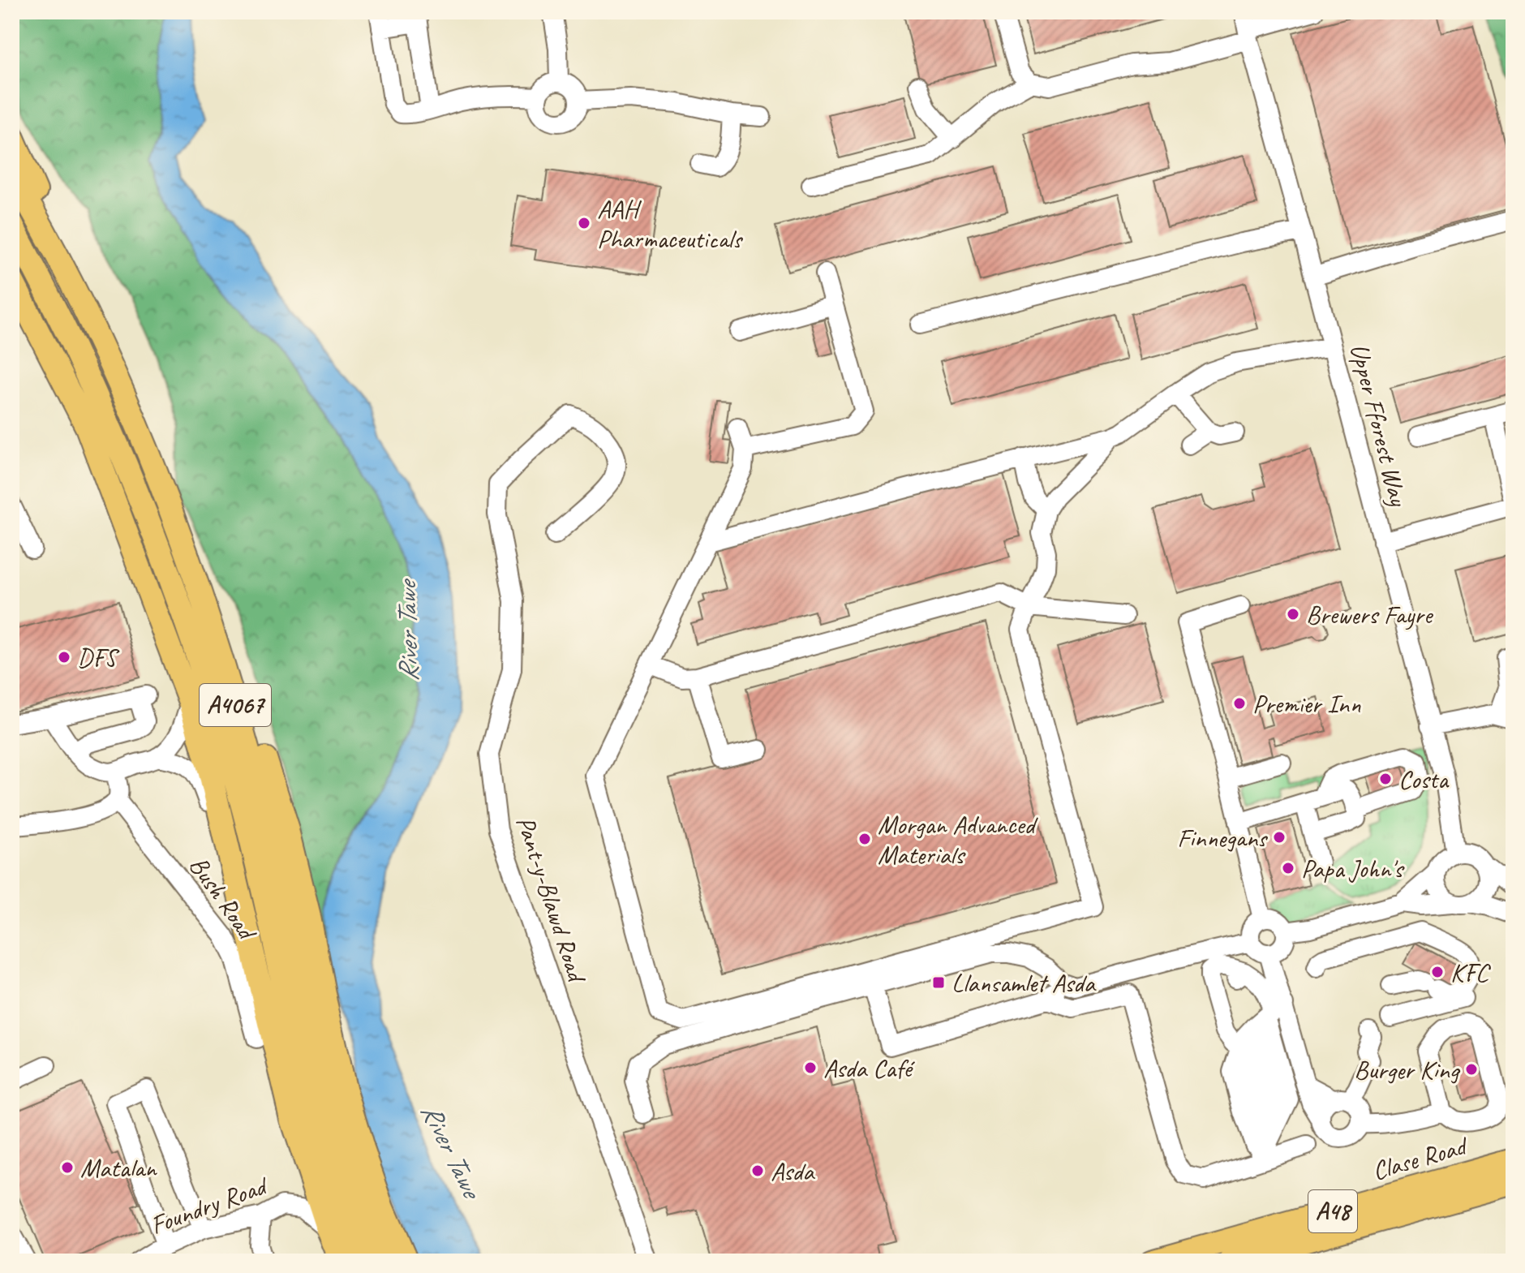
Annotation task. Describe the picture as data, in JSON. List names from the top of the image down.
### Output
{
  "streets": {
    "main road": ["A4067", "Clase Road", "A48"],
    "street": [
      "Upper Fforest Way",
      "Bush Road",
      "Pant-y-Blawd Road",
      "Foundry Road"
    ]
  },
  "water": ["River Tawe"],
  "places": {
    "other": [
      "AAH Pharmaceuticals",
      "Brewers Fayre",
      "DFS",
      "Premier Inn",
      "Costa",
      "Finnegans",
      "Morgan Advanced Materials",
      "Papa John's",
      "KFC",
      "Asda Café",
      "Burger King",
      "Matalan",
      "Asda"
    ],
    "transit": ["Llansamlet Asda"]
  }
}
